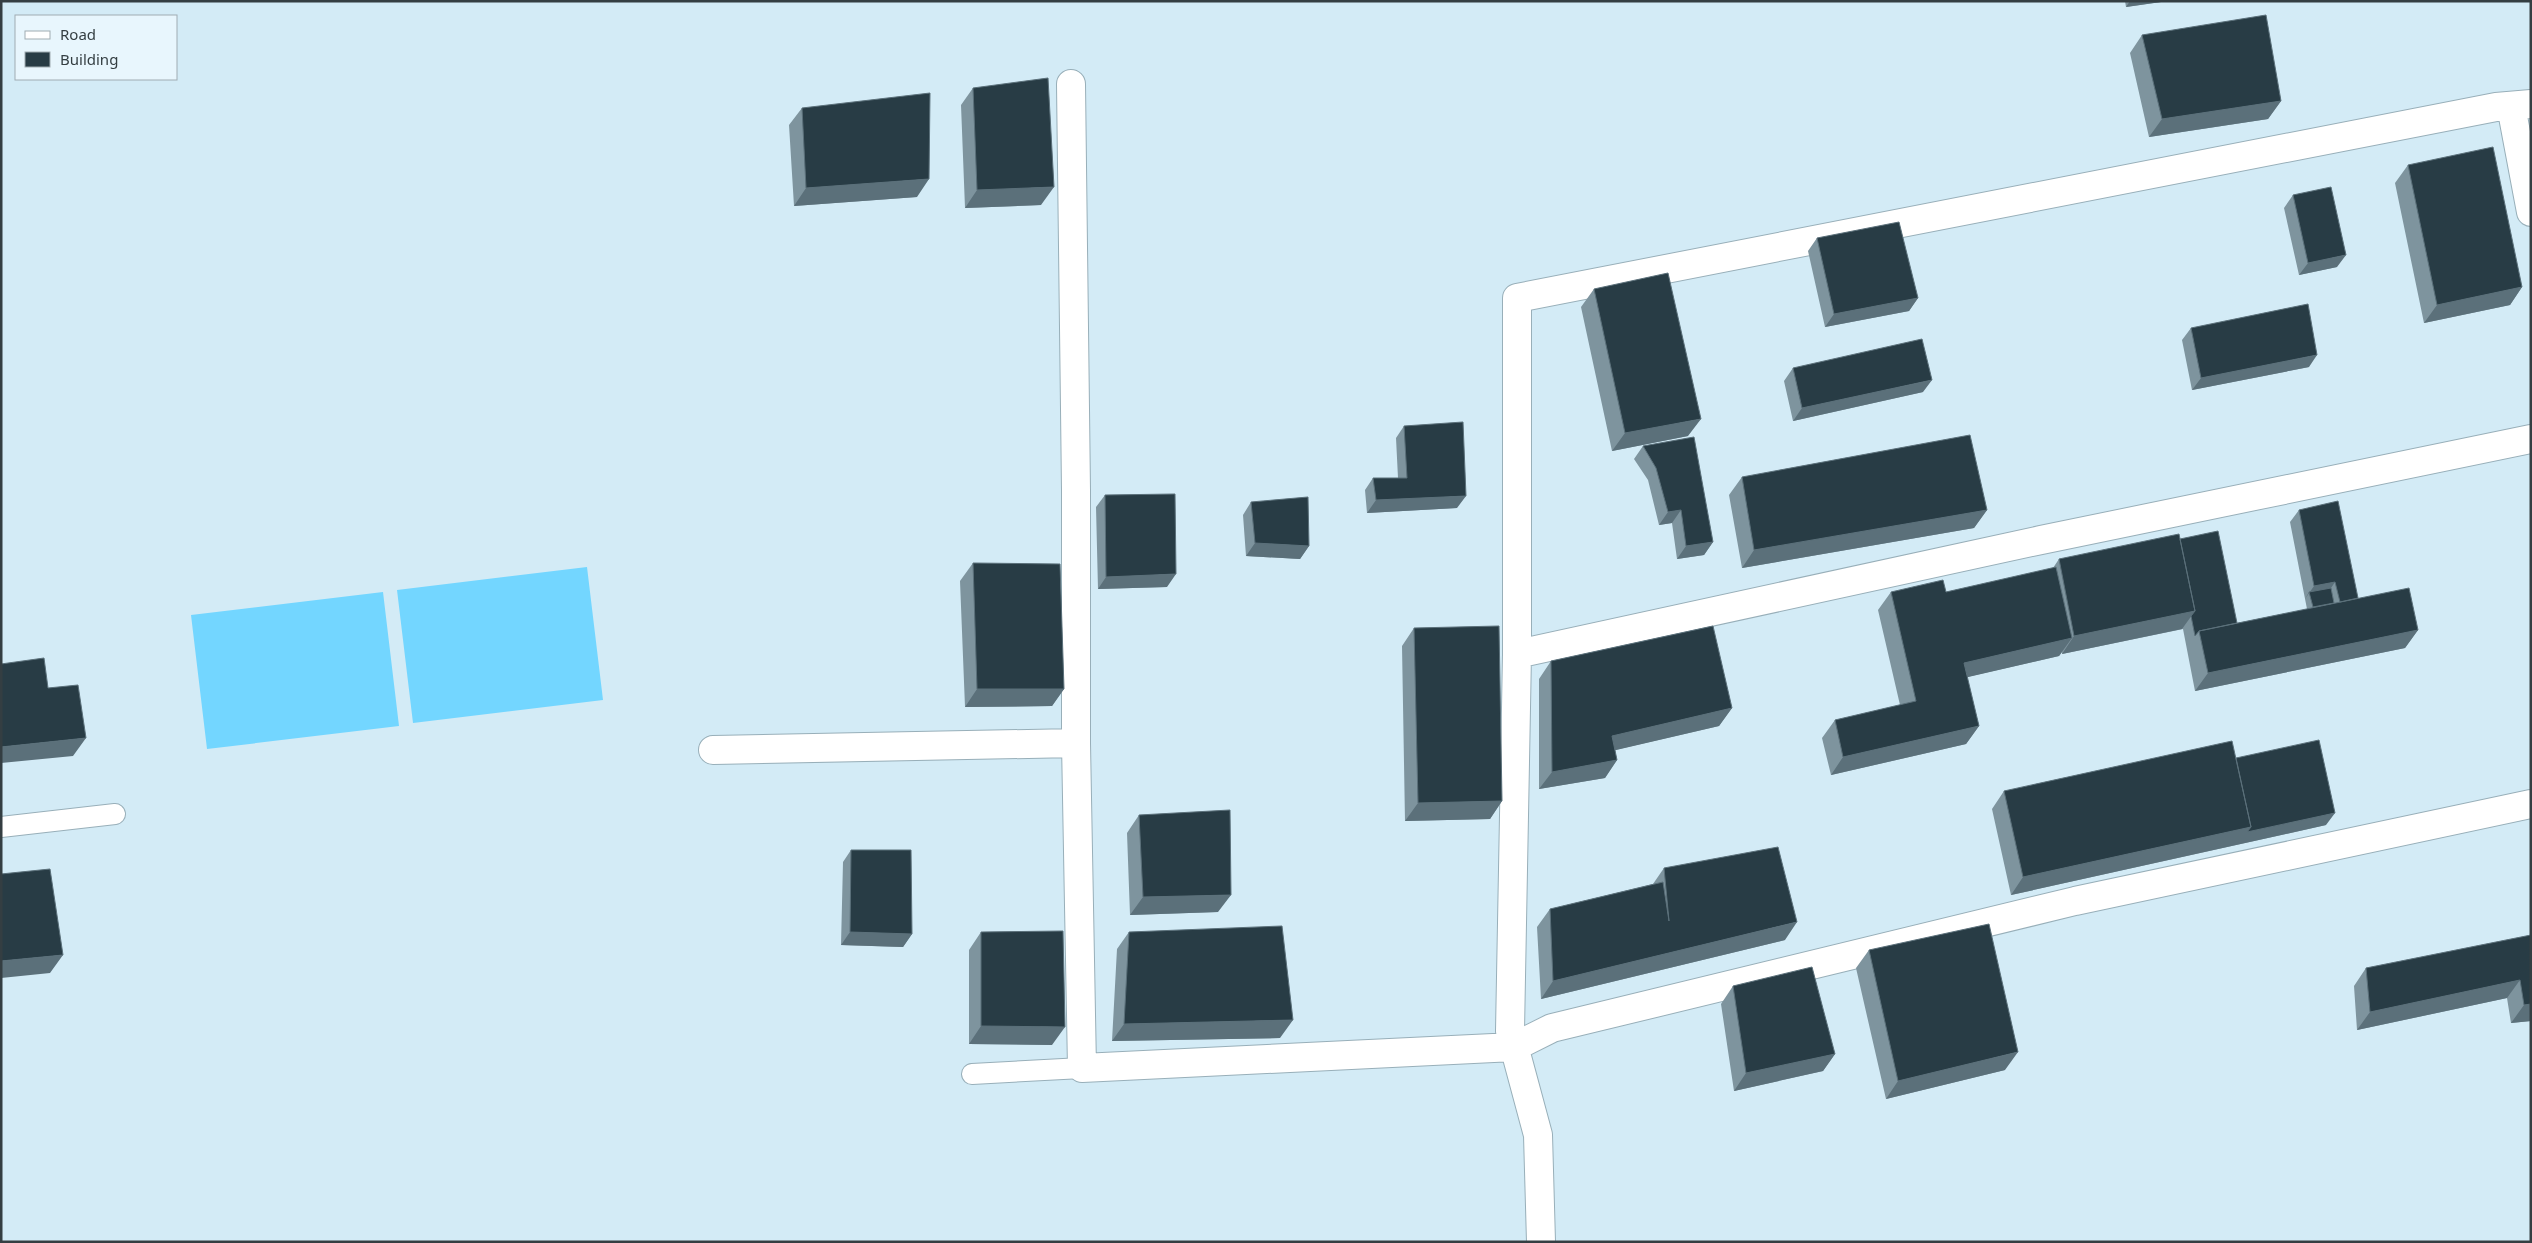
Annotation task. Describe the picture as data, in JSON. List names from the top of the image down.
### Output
{
  "legend": ["Road", "Building"]
}
